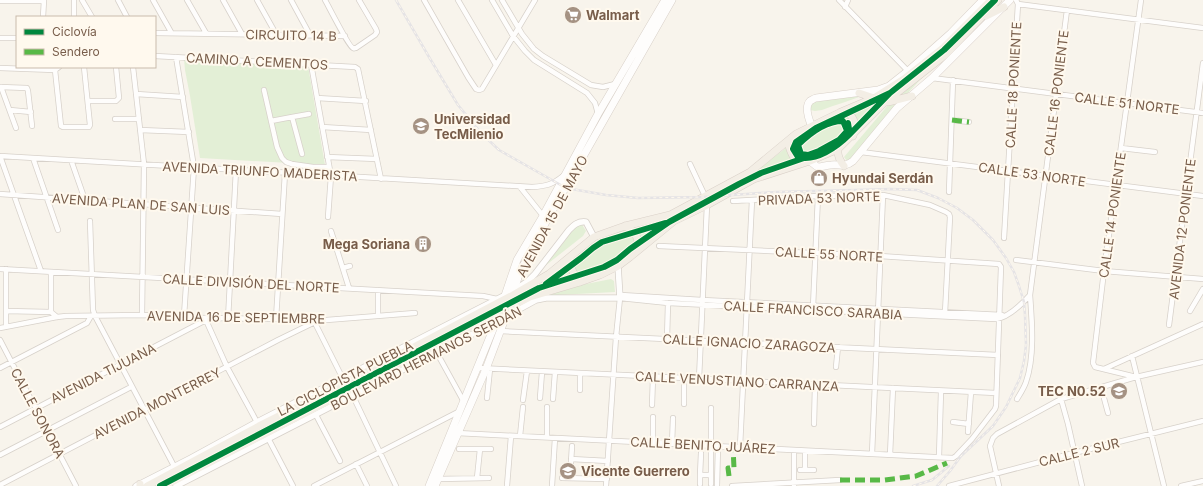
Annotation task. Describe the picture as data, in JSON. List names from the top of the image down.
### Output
{
  "streets": {
    "main road": ["AVENIDA 15 DE MAYO", "BOULEVARD HERMANOS SERDÁN"],
    "street": [
      "CIRCUITO 14 B",
      "CAMINO A CEMENTOS",
      "CALLE 18 PONIENTE",
      "CALLE 16 PONIENTE",
      "CALLE 51 NORTE",
      "AVENIDA TRIUNFO MADERISTA",
      "CALLE 53 NORTE",
      "PRIVADA 53 NORTE",
      "AVENIDA PLAN DE SAN LUIS",
      "CALLE 14 PONIENTE",
      "AVENIDA 12 PONIENTE",
      "CALLE 55 NORTE",
      "CALLE DIVISIÓN DEL NORTE",
      "CALLE FRANCISCO SARABIA",
      "AVENIDA 16 DE SEPTIEMBRE",
      "CALLE IGNACIO ZARAGOZA",
      "AVENIDA TIJUANA",
      "CALLE VENUSTIANO CARRANZA",
      "AVENIDA MONTERREY",
      "CALLE SONORA",
      "CALLE BENITO JUÁREZ",
      "CALLE 2 SUR"
    ],
    "cycle path": ["LA CICLOPISTA PUEBLA"]
  },
  "crossings": [
    ["CALLE 18 PONIENTE", "CALLE 51 NORTE"],
    ["CALLE 18 PONIENTE", "CALLE 53 NORTE"],
    ["CALLE 16 PONIENTE", "CALLE 51 NORTE"],
    ["CALLE 16 PONIENTE", "CALLE 53 NORTE"],
    ["CALLE 16 PONIENTE", "CALLE FRANCISCO SARABIA"],
    ["CALLE 51 NORTE", "CALLE 14 PONIENTE"],
    ["CALLE 51 NORTE", "AVENIDA 12 PONIENTE"],
    ["AVENIDA TRIUNFO MADERISTA", "AVENIDA 15 DE MAYO"],
    ["CALLE 53 NORTE", "CALLE 14 PONIENTE"],
    ["CALLE 53 NORTE", "AVENIDA 12 PONIENTE"],
    ["PRIVADA 53 NORTE", "CALLE 55 NORTE"],
    ["AVENIDA 15 DE MAYO", "CALLE DIVISIÓN DEL NORTE"],
    ["AVENIDA 15 DE MAYO", "CALLE IGNACIO ZARAGOZA"],
    ["AVENIDA 15 DE MAYO", "BOULEVARD HERMANOS SERDÁN"],
    ["AVENIDA 15 DE MAYO", "CALLE VENUSTIANO CARRANZA"],
    ["AVENIDA 15 DE MAYO", "CALLE BENITO JUÁREZ"],
    ["CALLE 55 NORTE", "CALLE FRANCISCO SARABIA"],
    ["CALLE DIVISIÓN DEL NORTE", "BOULEVARD HERMANOS SERDÁN"],
    ["CALLE FRANCISCO SARABIA", "BOULEVARD HERMANOS SERDÁN"],
    ["AVENIDA 16 DE SEPTIEMBRE", "AVENIDA TIJUANA"],
    ["AVENIDA 16 DE SEPTIEMBRE", "AVENIDA MONTERREY"],
    ["AVENIDA TIJUANA", "CALLE SONORA"],
    ["CALLE VENUSTIANO CARRANZA", "CALLE BENITO JUÁREZ"],
    ["AVENIDA MONTERREY", "CALLE SONORA"]
  ],
  "places": {
    "supermarket": ["Walmart"],
    "school or university": ["Universidad TecMilenio", "TEC N0.52", "Vicente Guerrero"],
    "shop": ["Hyundai Serdán"],
    "building": ["Mega Soriana"]
  },
  "legend": ["Ciclovía", "Sendero"]
}
